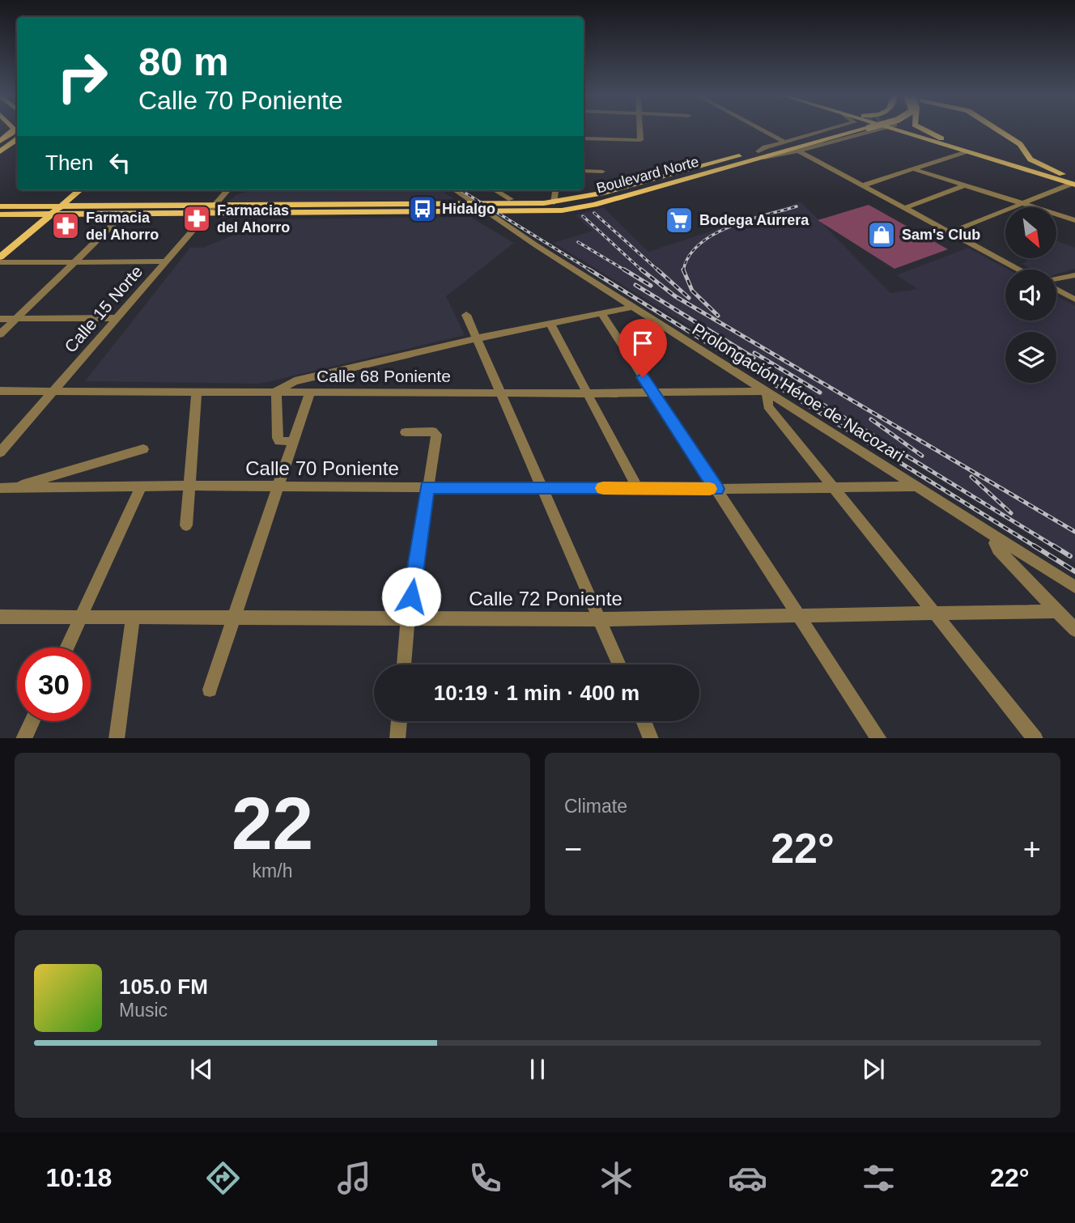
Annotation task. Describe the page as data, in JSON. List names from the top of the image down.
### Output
{
  "streets": {
    "main road": ["Boulevard Norte"],
    "street": [
      "Calle 15 Norte",
      "Calle 68 Poniente",
      "Prolongación Héroe de Nacozari",
      "Calle 70 Poniente",
      "Calle 72 Poniente"
    ]
  },
  "crossings": [
    ["Boulevard Norte", "Calle 15 Norte"],
    ["Boulevard Norte", "Prolongación Héroe de Nacozari"],
    ["Calle 15 Norte", "Calle 68 Poniente"],
    ["Calle 68 Poniente", "Prolongación Héroe de Nacozari"],
    ["Prolongación Héroe de Nacozari", "Calle 70 Poniente"]
  ],
  "places": {
    "bus stop": ["Hidalgo"],
    "pharmacy": ["Farmacias del Ahorro", "Farmacia del Ahorro"],
    "supermarket": ["Bodega Aurrera"],
    "shop": ["Sam's Club"]
  },
  "north": "bottom right",
  "page": {
    "turn": ["80 m", "Calle 70 Poniente"],
    "then": "Then",
    "limit": "30",
    "trip": "10:19 · 1 min · 400 m",
    "tile": [
      ["22", "km/h"],
      "Climate"
    ],
    "heat": ["−", "22°", "+"],
    "song": ["105.0 FM", "Music"],
    "tabs": ["10:18", "22°"]
  }
}
